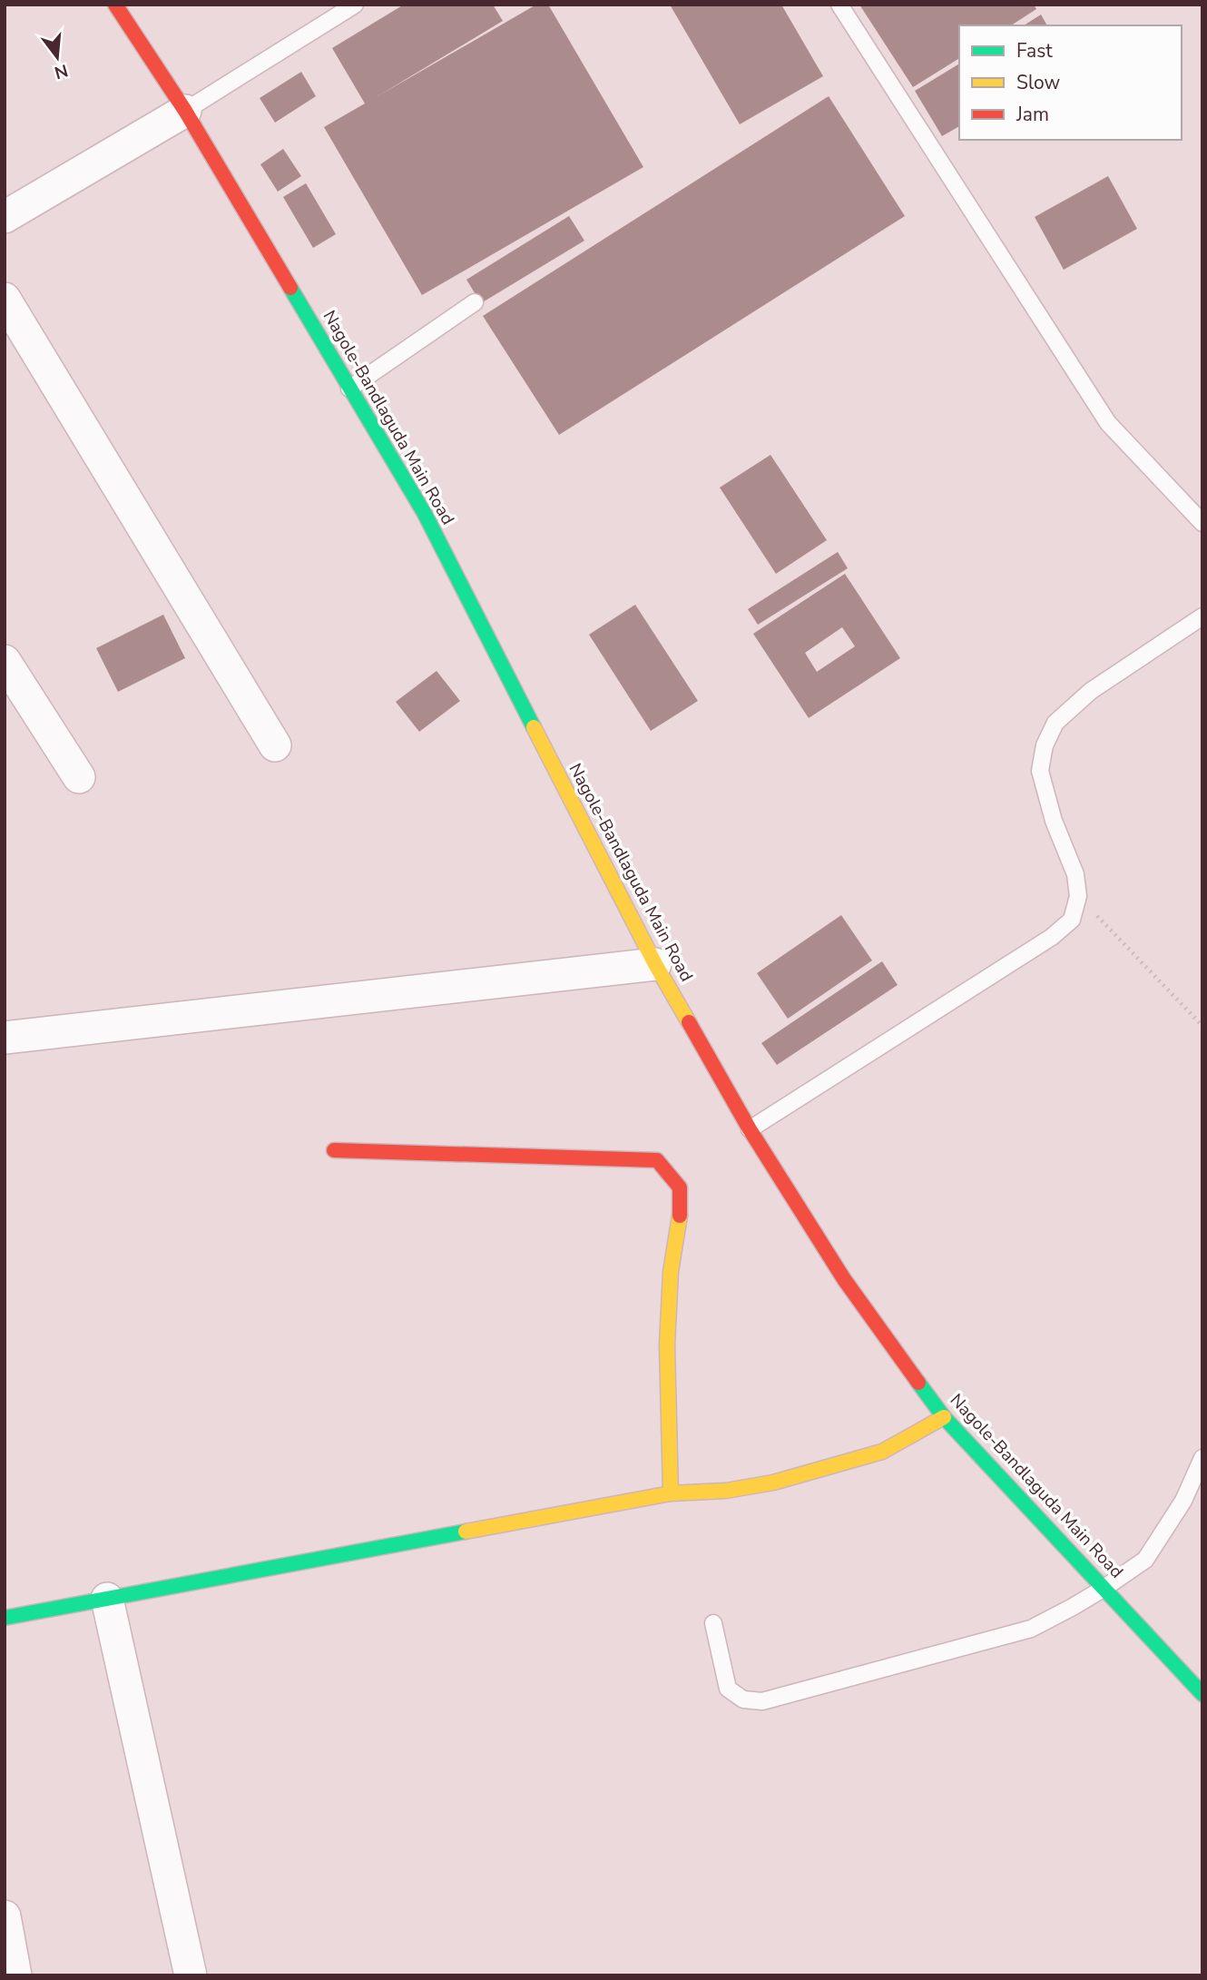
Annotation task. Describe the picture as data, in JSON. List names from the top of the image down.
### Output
{
  "streets": {
    "street": ["Nagole-Bandlaguda Main Road"]
  },
  "legend": ["Fast", "Slow", "Jam"],
  "north": "bottom"
}
